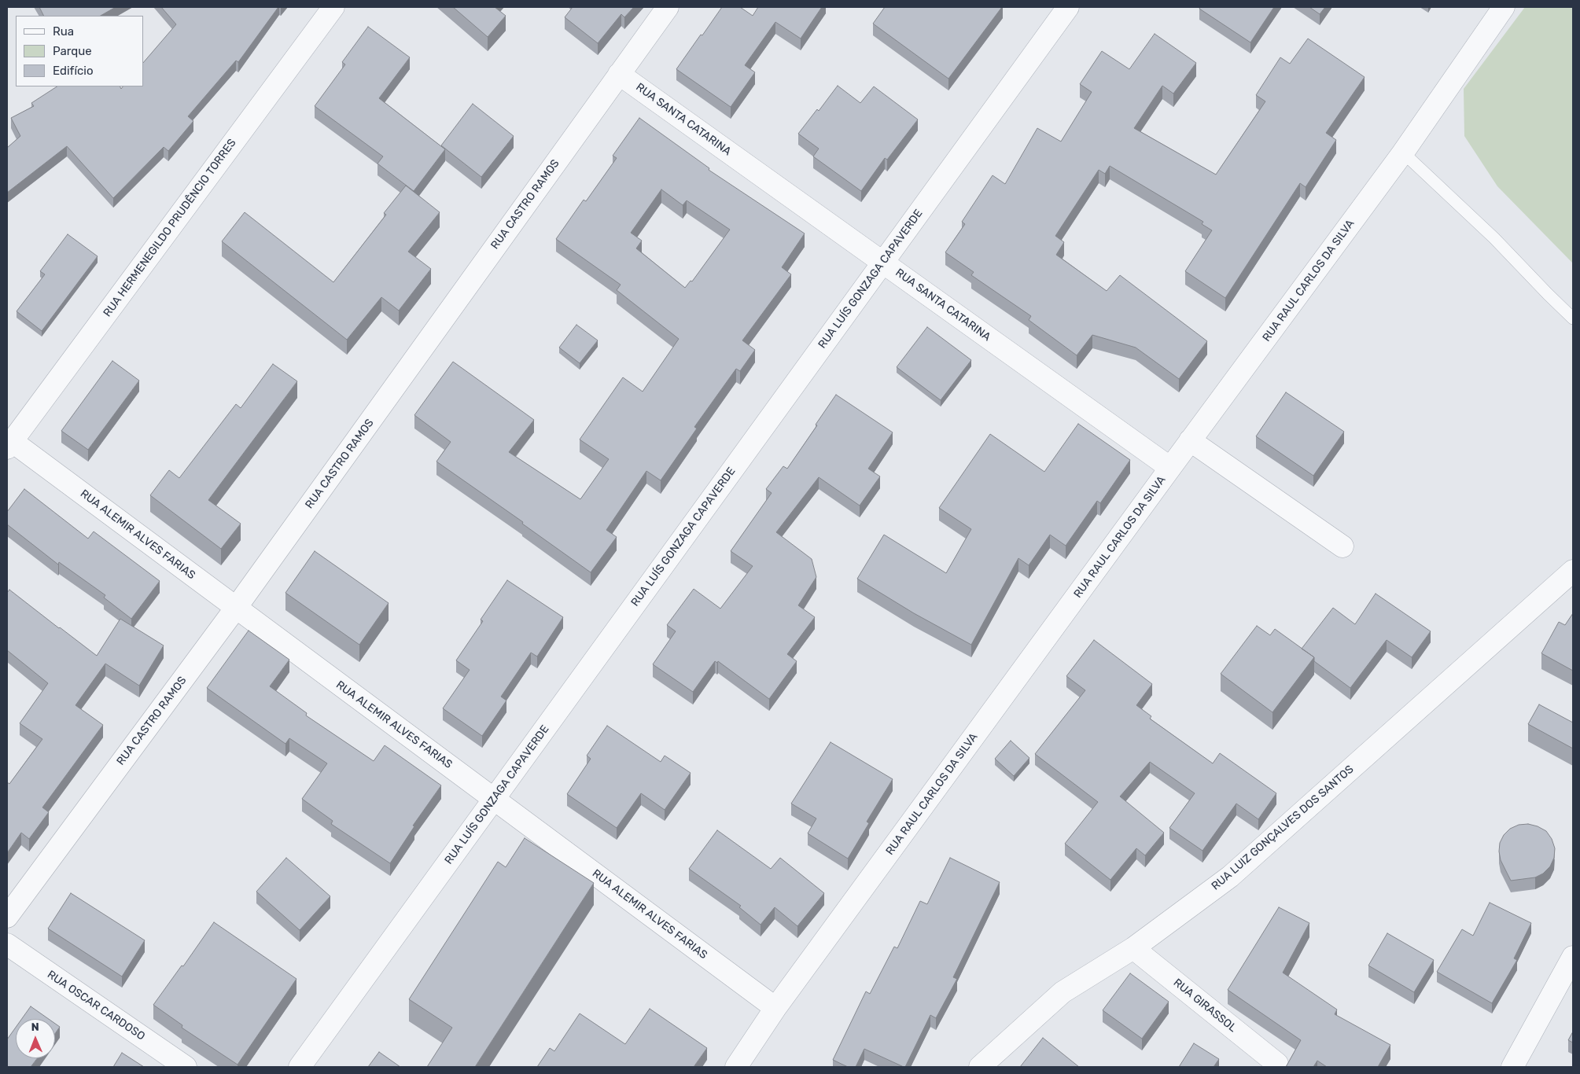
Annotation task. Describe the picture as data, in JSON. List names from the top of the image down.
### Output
{
  "streets": {
    "street": [
      "RUA SANTA CATARINA",
      "RUA CASTRO RAMOS",
      "RUA HERMENEGILDO PRUDÊNCIO TORRES",
      "RUA LUÍS GONZAGA CAPAVERDE",
      "RUA RAUL CARLOS DA SILVA",
      "RUA ALEMIR ALVES FARIAS",
      "RUA LUIZ GONÇALVES DOS SANTOS",
      "RUA OSCAR CARDOSO",
      "RUA GIRASSOL"
    ]
  },
  "crossings": [
    ["RUA SANTA CATARINA", "RUA CASTRO RAMOS"],
    ["RUA SANTA CATARINA", "RUA LUÍS GONZAGA CAPAVERDE"],
    ["RUA SANTA CATARINA", "RUA RAUL CARLOS DA SILVA"],
    ["RUA CASTRO RAMOS", "RUA ALEMIR ALVES FARIAS"],
    ["RUA HERMENEGILDO PRUDÊNCIO TORRES", "RUA ALEMIR ALVES FARIAS"],
    ["RUA LUÍS GONZAGA CAPAVERDE", "RUA ALEMIR ALVES FARIAS"],
    ["RUA RAUL CARLOS DA SILVA", "RUA ALEMIR ALVES FARIAS"],
    ["RUA LUIZ GONÇALVES DOS SANTOS", "RUA GIRASSOL"]
  ],
  "legend": ["Rua", "Parque", "Edifício"],
  "north": "top"
}
